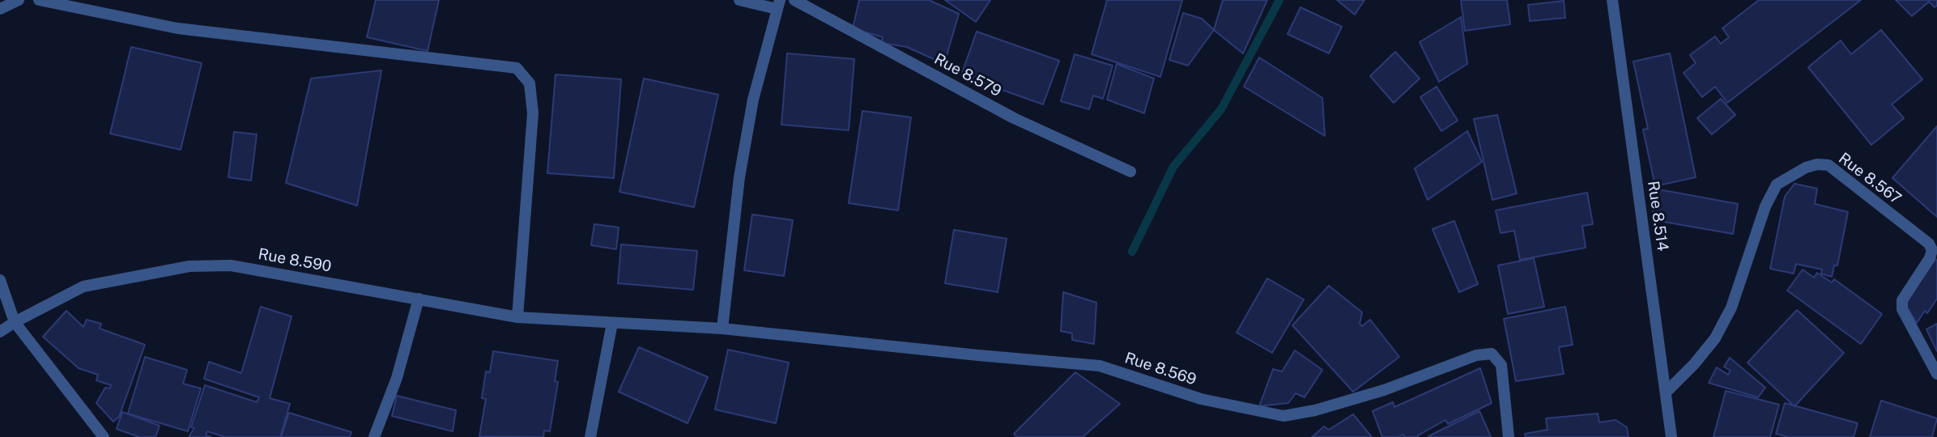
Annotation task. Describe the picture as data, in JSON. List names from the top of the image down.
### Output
{
  "streets": {
    "street": [
      "Rue 8.579",
      "Rue 8.567",
      "Rue 8.514",
      "Rue 8.590",
      "Rue 8.569"
    ]
  },
  "crossings": [
    ["Rue 8.567", "Rue 8.514"],
    ["Rue 8.590", "Rue 8.569"]
  ]
}
